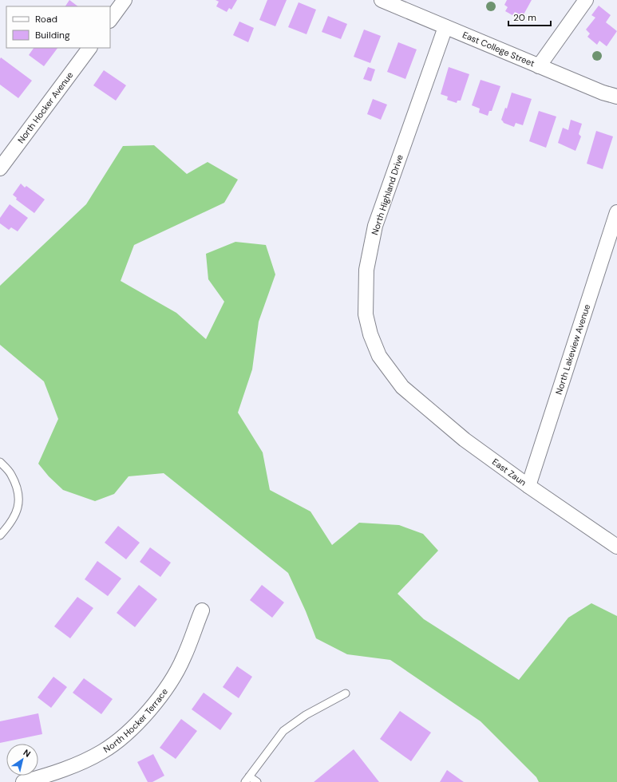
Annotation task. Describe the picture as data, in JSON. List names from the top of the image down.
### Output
{
  "streets": {
    "street": [
      "East College Street",
      "North Hocker Avenue",
      "North Highland Drive",
      "North Lakeview Avenue",
      "East Zaun",
      "North Hocker Terrace"
    ]
  },
  "crossings": [
    ["East College Street", "North Highland Drive"],
    ["North Highland Drive", "East Zaun"],
    ["North Lakeview Avenue", "East Zaun"]
  ],
  "legend": ["Road", "Building"],
  "scale_bar": "20 m",
  "north": "top right"
}
